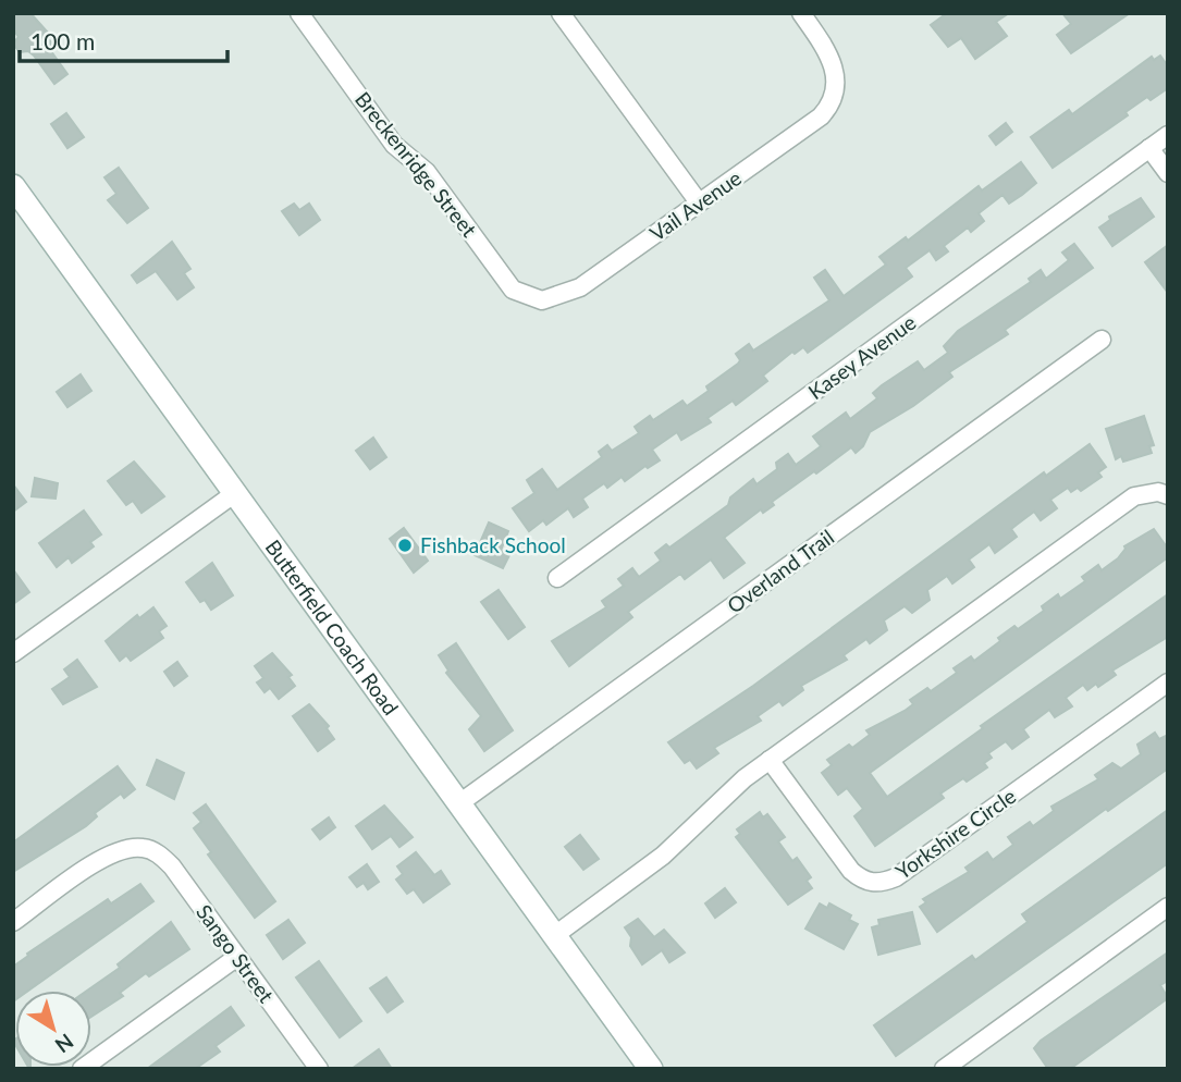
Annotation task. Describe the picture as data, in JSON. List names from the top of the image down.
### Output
{
  "streets": {
    "main road": ["Butterfield Coach Road"],
    "street": [
      "Breckenridge Street",
      "Vail Avenue",
      "Kasey Avenue",
      "Overland Trail",
      "Yorkshire Circle",
      "Sango Street"
    ]
  },
  "crossings": [
    ["Breckenridge Street", "Vail Avenue"],
    ["Overland Trail", "Butterfield Coach Road"]
  ],
  "places": ["Fishback School"],
  "scale_bar": "100 m",
  "north": "bottom right"
}
